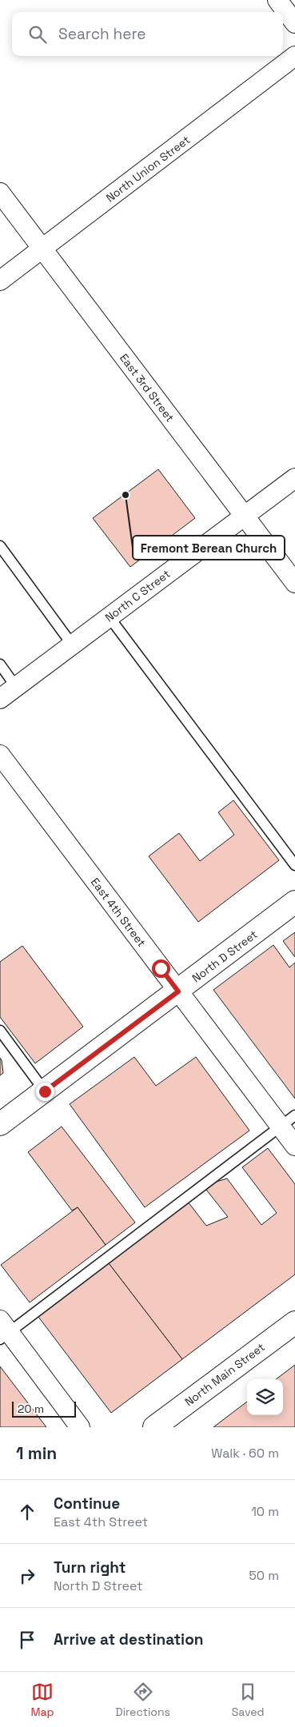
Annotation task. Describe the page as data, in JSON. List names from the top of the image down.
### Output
{
  "streets": {
    "main road": ["North D Street", "North Main Street"],
    "street": [
      "North Union Street",
      "East 3rd Street",
      "North C Street",
      "East 4th Street"
    ]
  },
  "crossings": [
    ["North Union Street", "East 3rd Street"],
    ["East 3rd Street", "North C Street"],
    ["East 4th Street", "North D Street"]
  ],
  "places": ["Fremont Berean Church"],
  "scale_bar": "20 m",
  "page": {
    "search": "Search here",
    "scale": "20 m",
    "heading": ["1 min", "Walk · 60 m"],
    "list": [
      ["Continue", "East 4th Street", "10 m"],
      ["Turn right", "North D Street", "50 m"],
      "Arrive at destination"
    ],
    "nav": ["Map", "Directions", "Saved"]
  }
}
